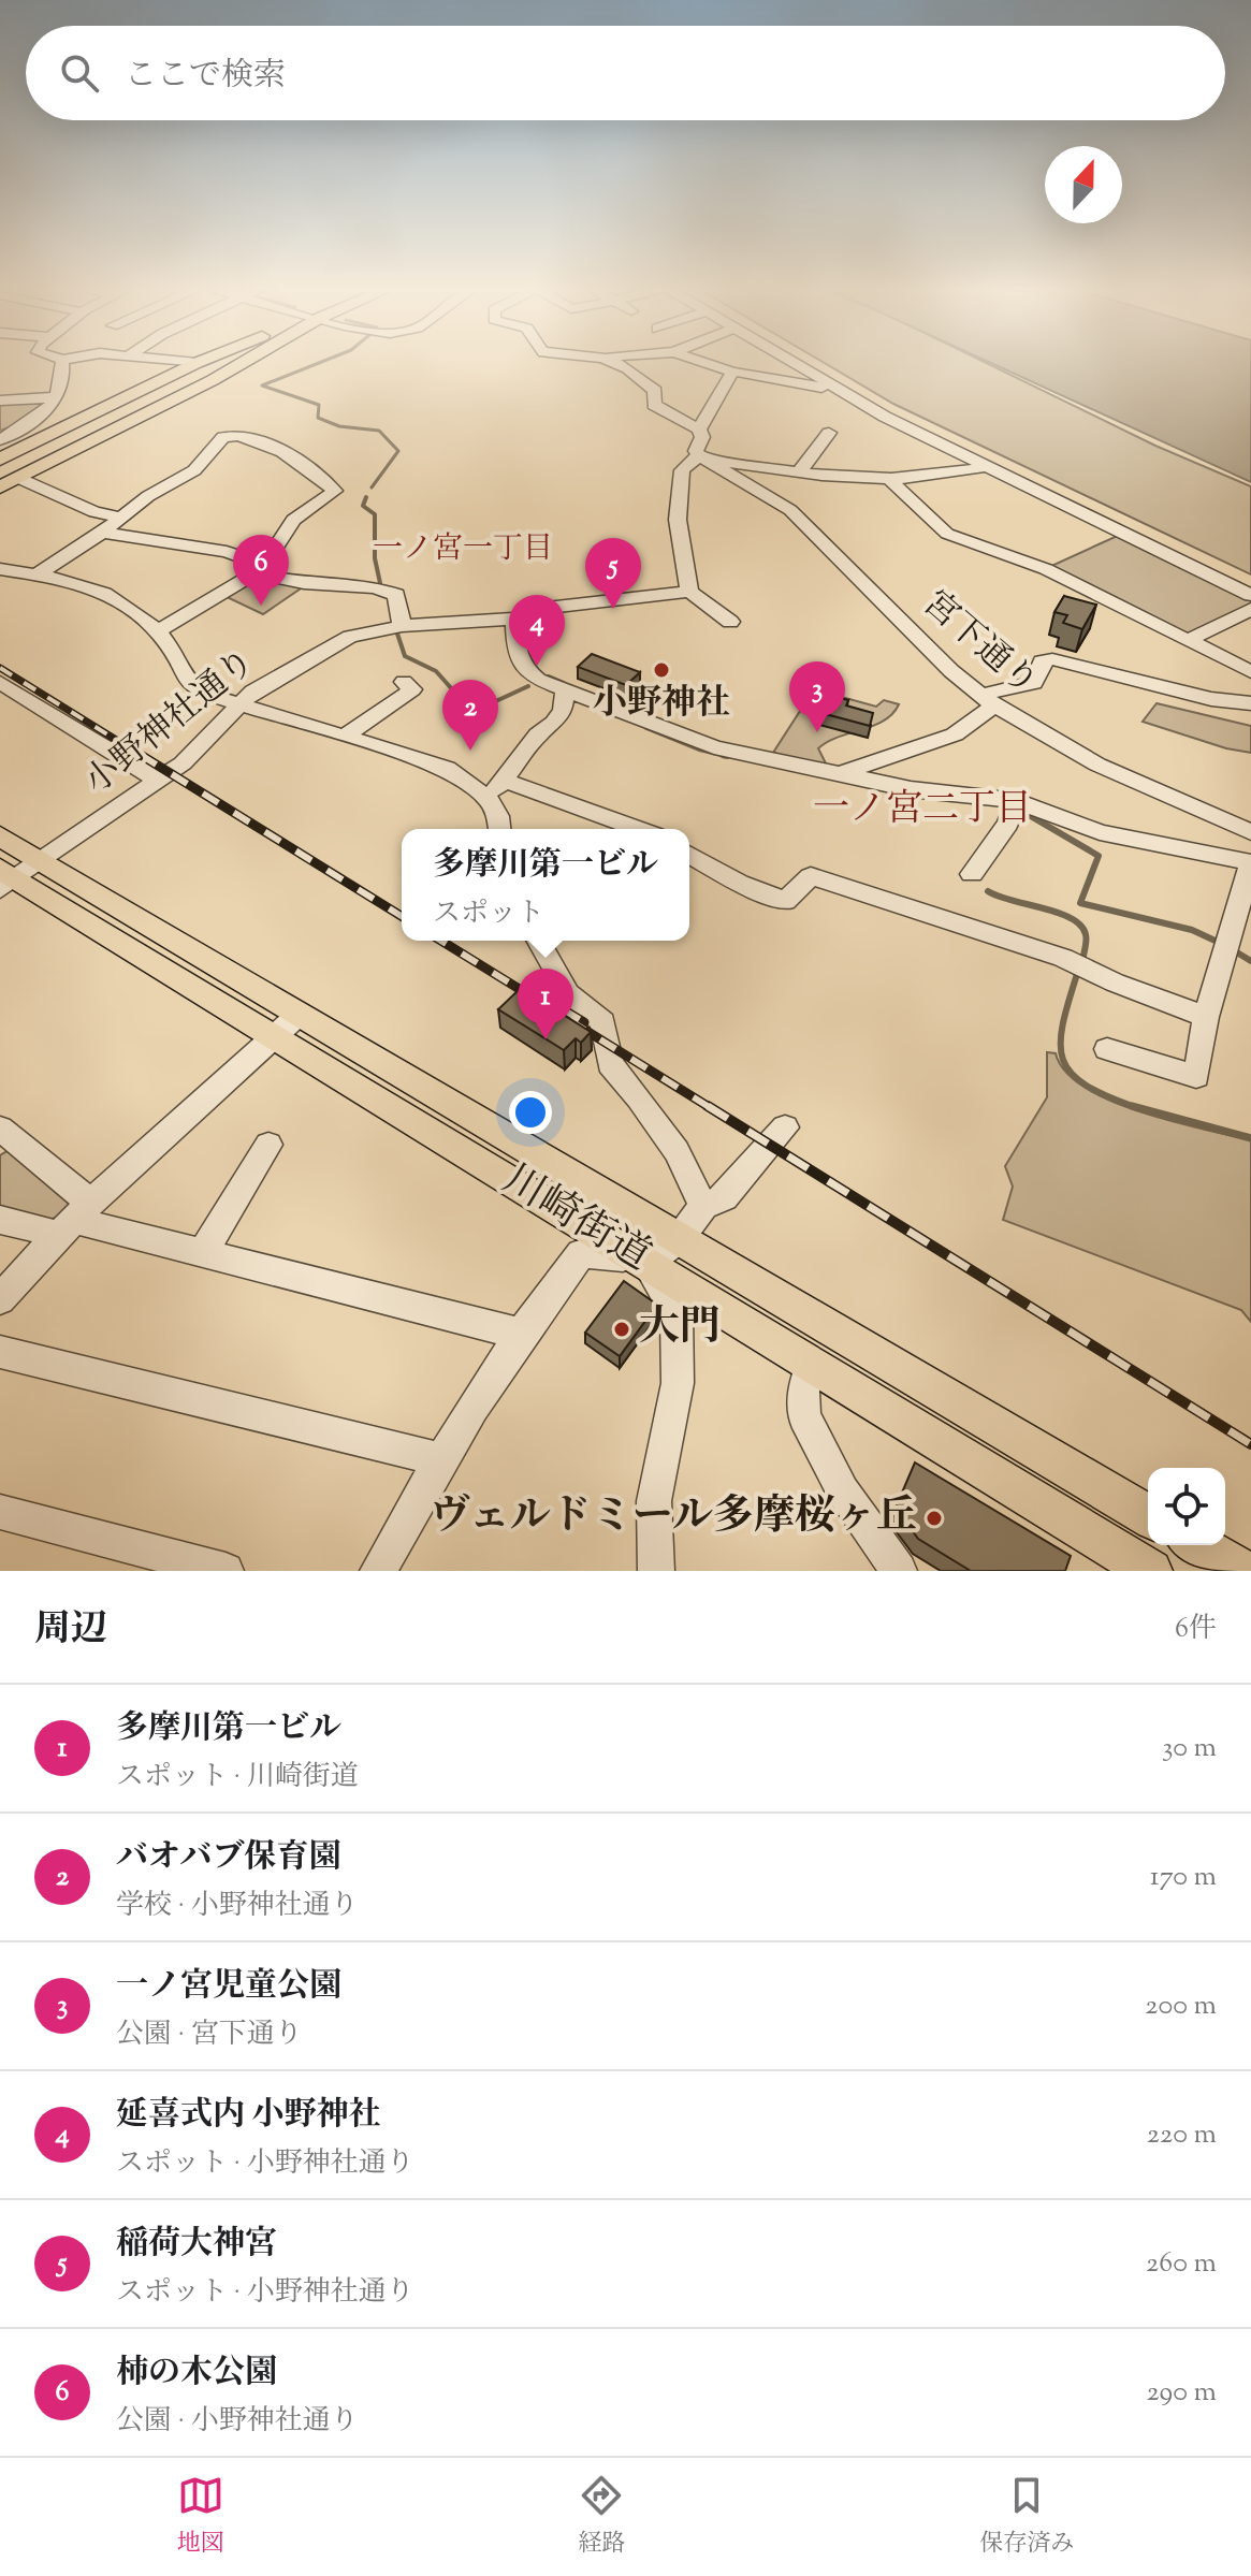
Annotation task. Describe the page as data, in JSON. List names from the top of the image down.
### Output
{
  "streets": {
    "main road": ["川崎街道"],
    "street": ["宮下通り", "小野神社通り"]
  },
  "crossings": [
    ["小野神社通り", "川崎街道"]
  ],
  "districts": ["一ノ宮一丁目", "一ノ宮二丁目"],
  "places": ["小野神社", "大門", "ヴェルドミール多摩桜ヶ丘"],
  "north": "top",
  "page": {
    "search": "ここで検索",
    "pins": [
      "6",
      "5",
      "4",
      "3",
      "2",
      "1"
    ],
    "popup": ["多摩川第一ビル", "スポット"],
    "heading": ["周辺", "6件"],
    "list": [
      {
        "mark": "1",
        "name": "多摩川第一ビル",
        "note": "スポット · 川崎街道",
        "value": "30 m"
      },
      {
        "mark": "2",
        "name": "バオバブ保育園",
        "note": "学校 · 小野神社通り",
        "value": "170 m"
      },
      {
        "mark": "3",
        "name": "一ノ宮児童公園",
        "note": "公園 · 宮下通り",
        "value": "200 m"
      },
      {
        "mark": "4",
        "name": "延喜式内 小野神社",
        "note": "スポット · 小野神社通り",
        "value": "220 m"
      },
      {
        "mark": "5",
        "name": "稲荷大神宮",
        "note": "スポット · 小野神社通り",
        "value": "260 m"
      },
      {
        "mark": "6",
        "name": "柿の木公園",
        "note": "公園 · 小野神社通り",
        "value": "290 m"
      }
    ],
    "nav": ["地図", "経路", "保存済み"]
  }
}
